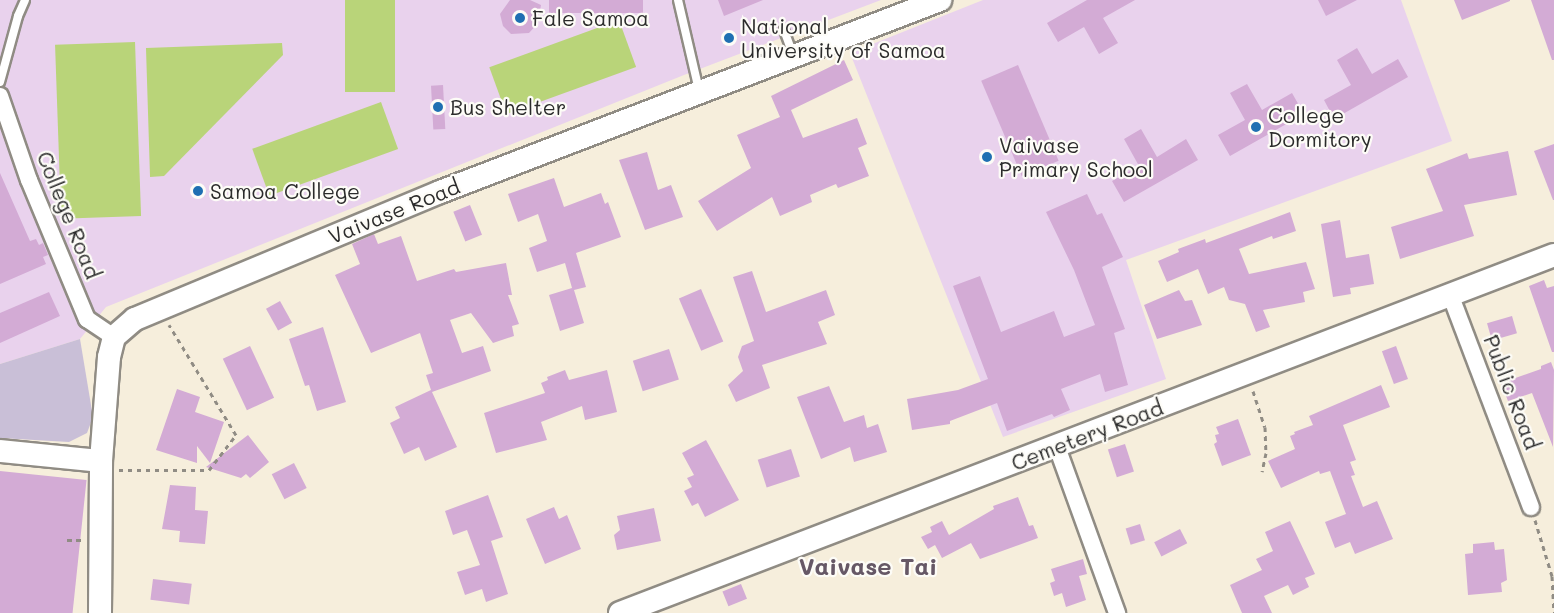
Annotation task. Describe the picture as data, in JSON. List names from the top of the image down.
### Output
{
  "streets": {
    "main road": ["Vaivase Road", "Cemetery Road"],
    "street": ["College Road", "Public Road"]
  },
  "crossings": [
    ["Vaivase Road", "College Road"],
    ["Public Road", "Cemetery Road"]
  ],
  "districts": ["Vaivase Tai"],
  "places": [
    "Fale Samoa",
    "National University of Samoa",
    "Bus Shelter",
    "College Dormitory",
    "Vaivase Primary School",
    "Samoa College"
  ]
}
